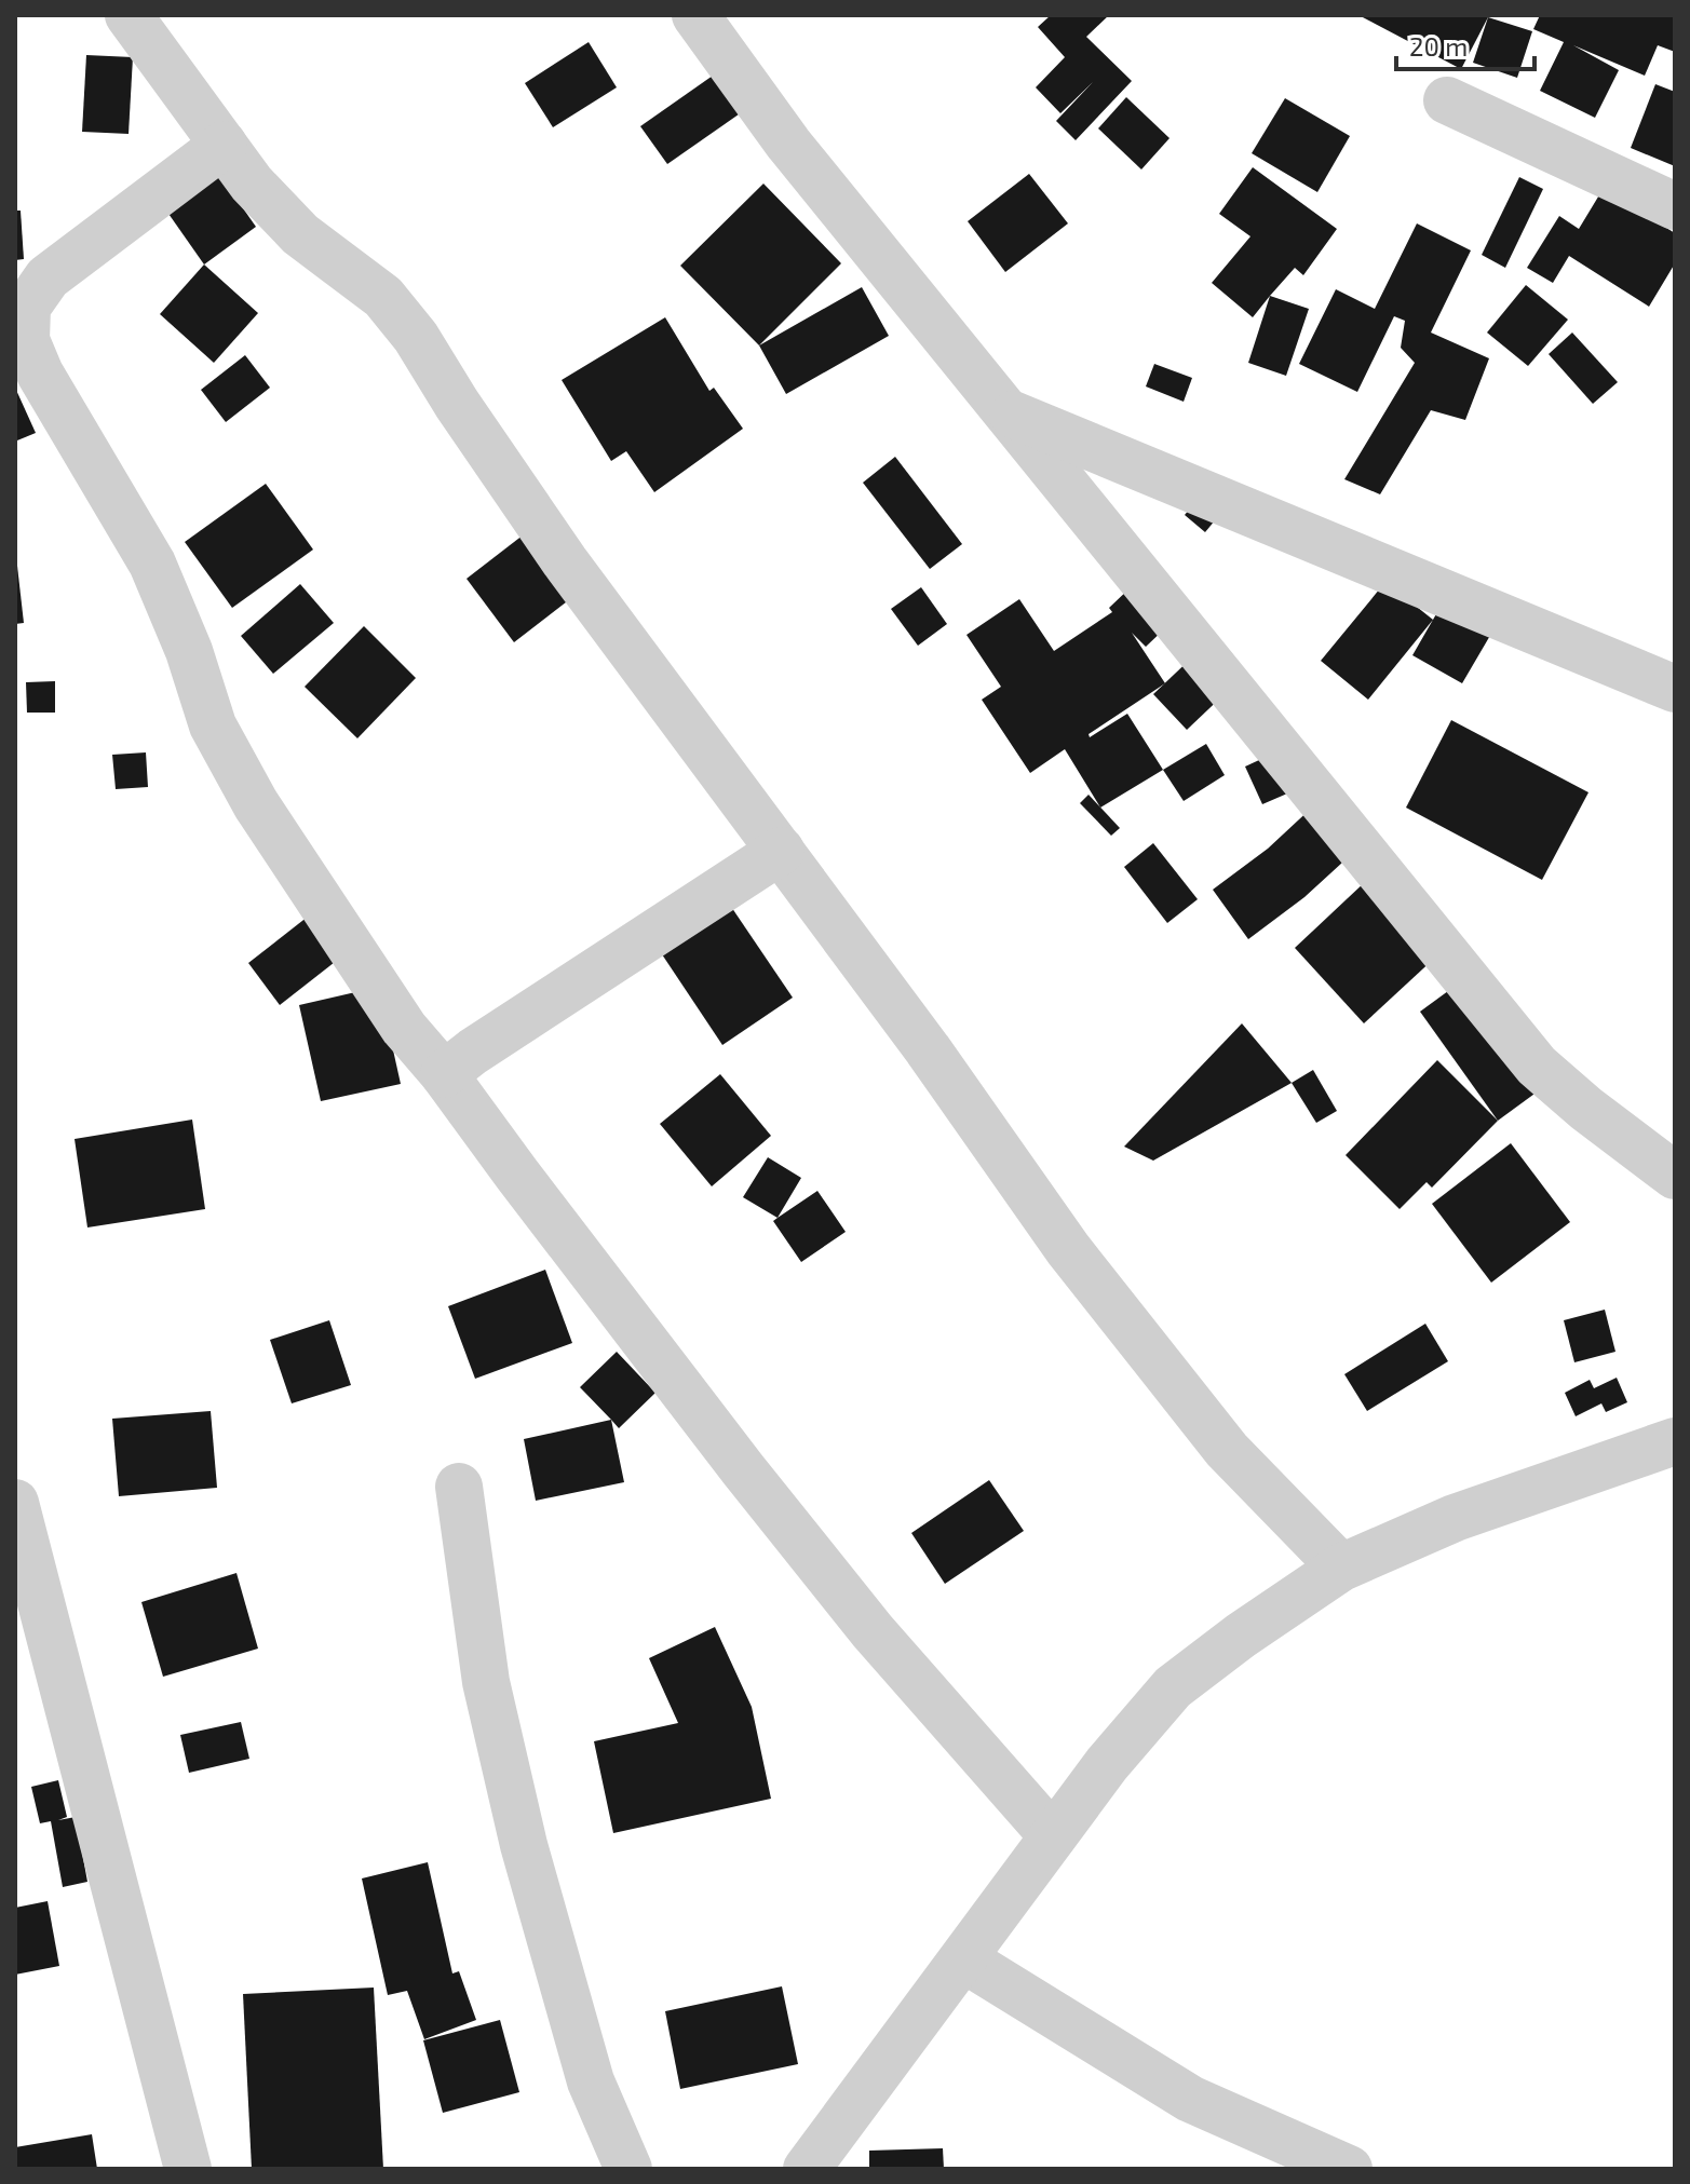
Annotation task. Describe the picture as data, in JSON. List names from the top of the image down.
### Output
{
  "scale_bar": "20 m"
}
